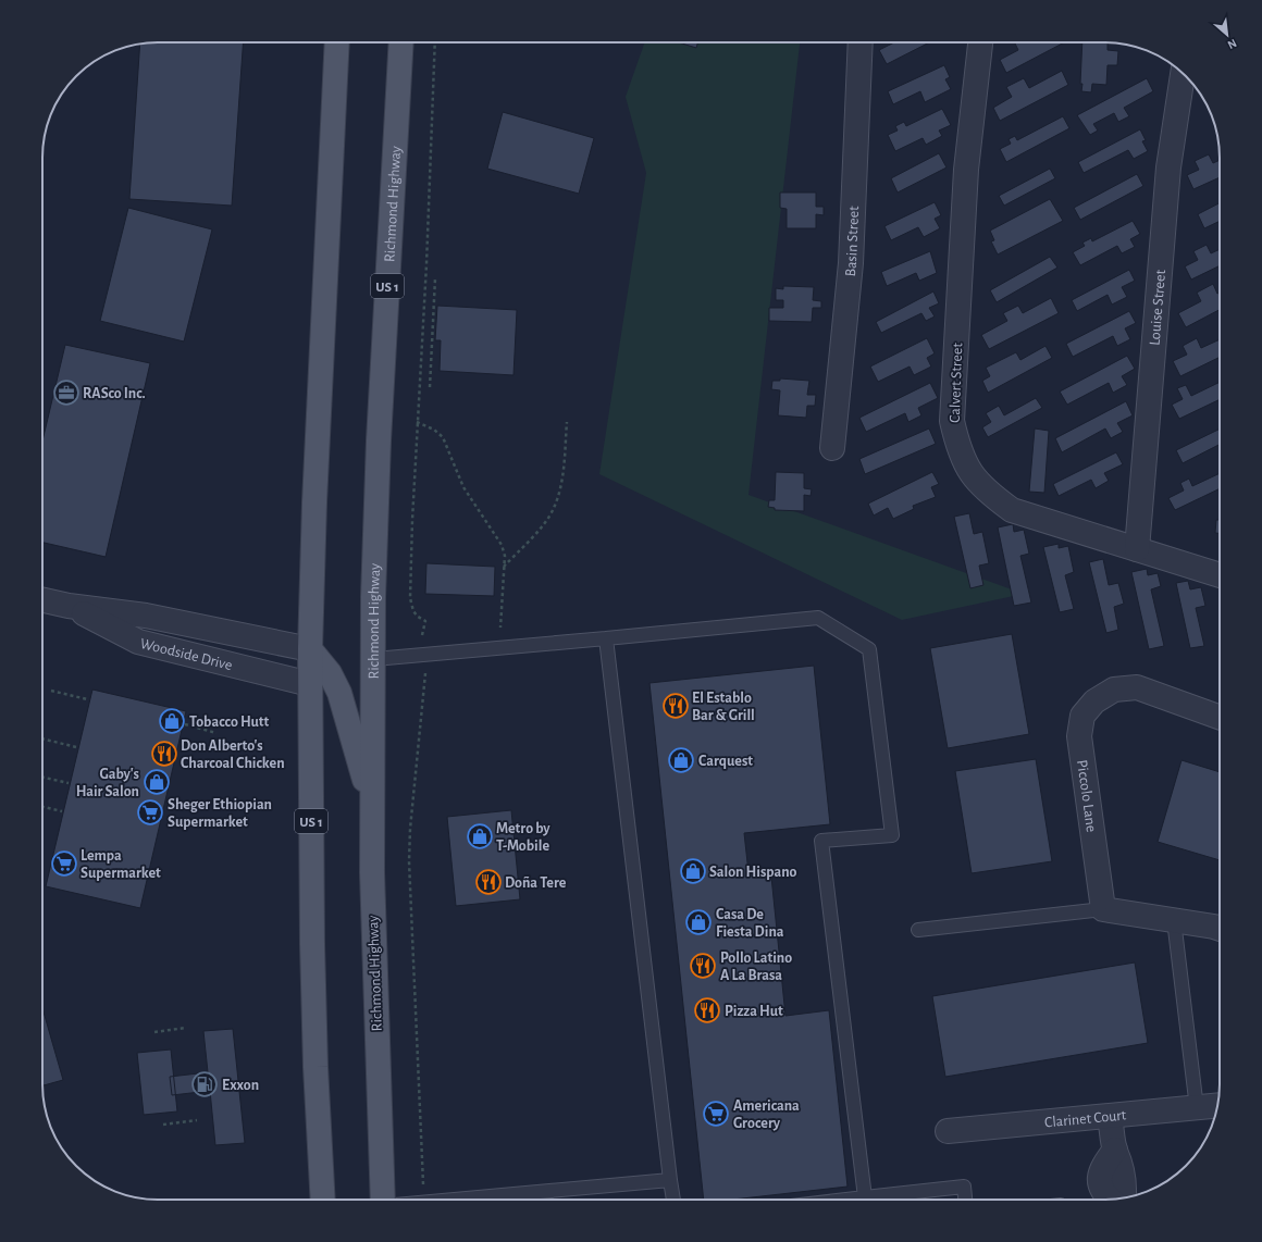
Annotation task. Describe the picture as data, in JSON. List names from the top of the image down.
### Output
{
  "streets": {
    "main road": ["Richmond Highway", "US 1"],
    "street": [
      "Basin Street",
      "Louise Street",
      "Calvert Street",
      "Woodside Drive",
      "Piccolo Lane",
      "Clarinet Court"
    ]
  },
  "crossings": [
    ["US 1", "Woodside Drive"],
    ["Louise Street", "Calvert Street"]
  ],
  "places": {
    "office": ["RASco Inc."],
    "restaurant": [
      "El Establo Bar & Grill",
      "Don Alberto's Charcoal Chicken",
      "Doña Tere",
      "Pollo Latino A La Brasa",
      "Pizza Hut"
    ],
    "shop": [
      "Tobacco Hutt",
      "Carquest",
      "Gaby's Hair Salon",
      "Metro by T-Mobile",
      "Salon Hispano",
      "Casa De Fiesta Dina"
    ],
    "supermarket": ["Sheger Ethiopian Supermarket", "Lempa Supermarket", "Americana Grocery"],
    "fuel station": ["Exxon"]
  },
  "north": "bottom right"
}
